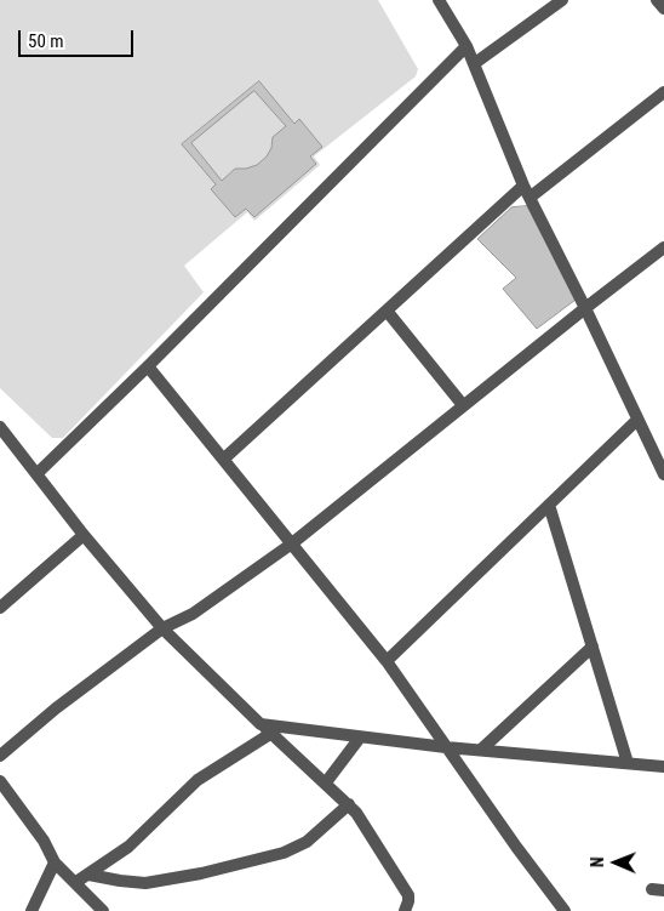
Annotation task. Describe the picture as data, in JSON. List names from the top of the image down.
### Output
{
  "scale_bar": "50 m",
  "north": "left"
}
